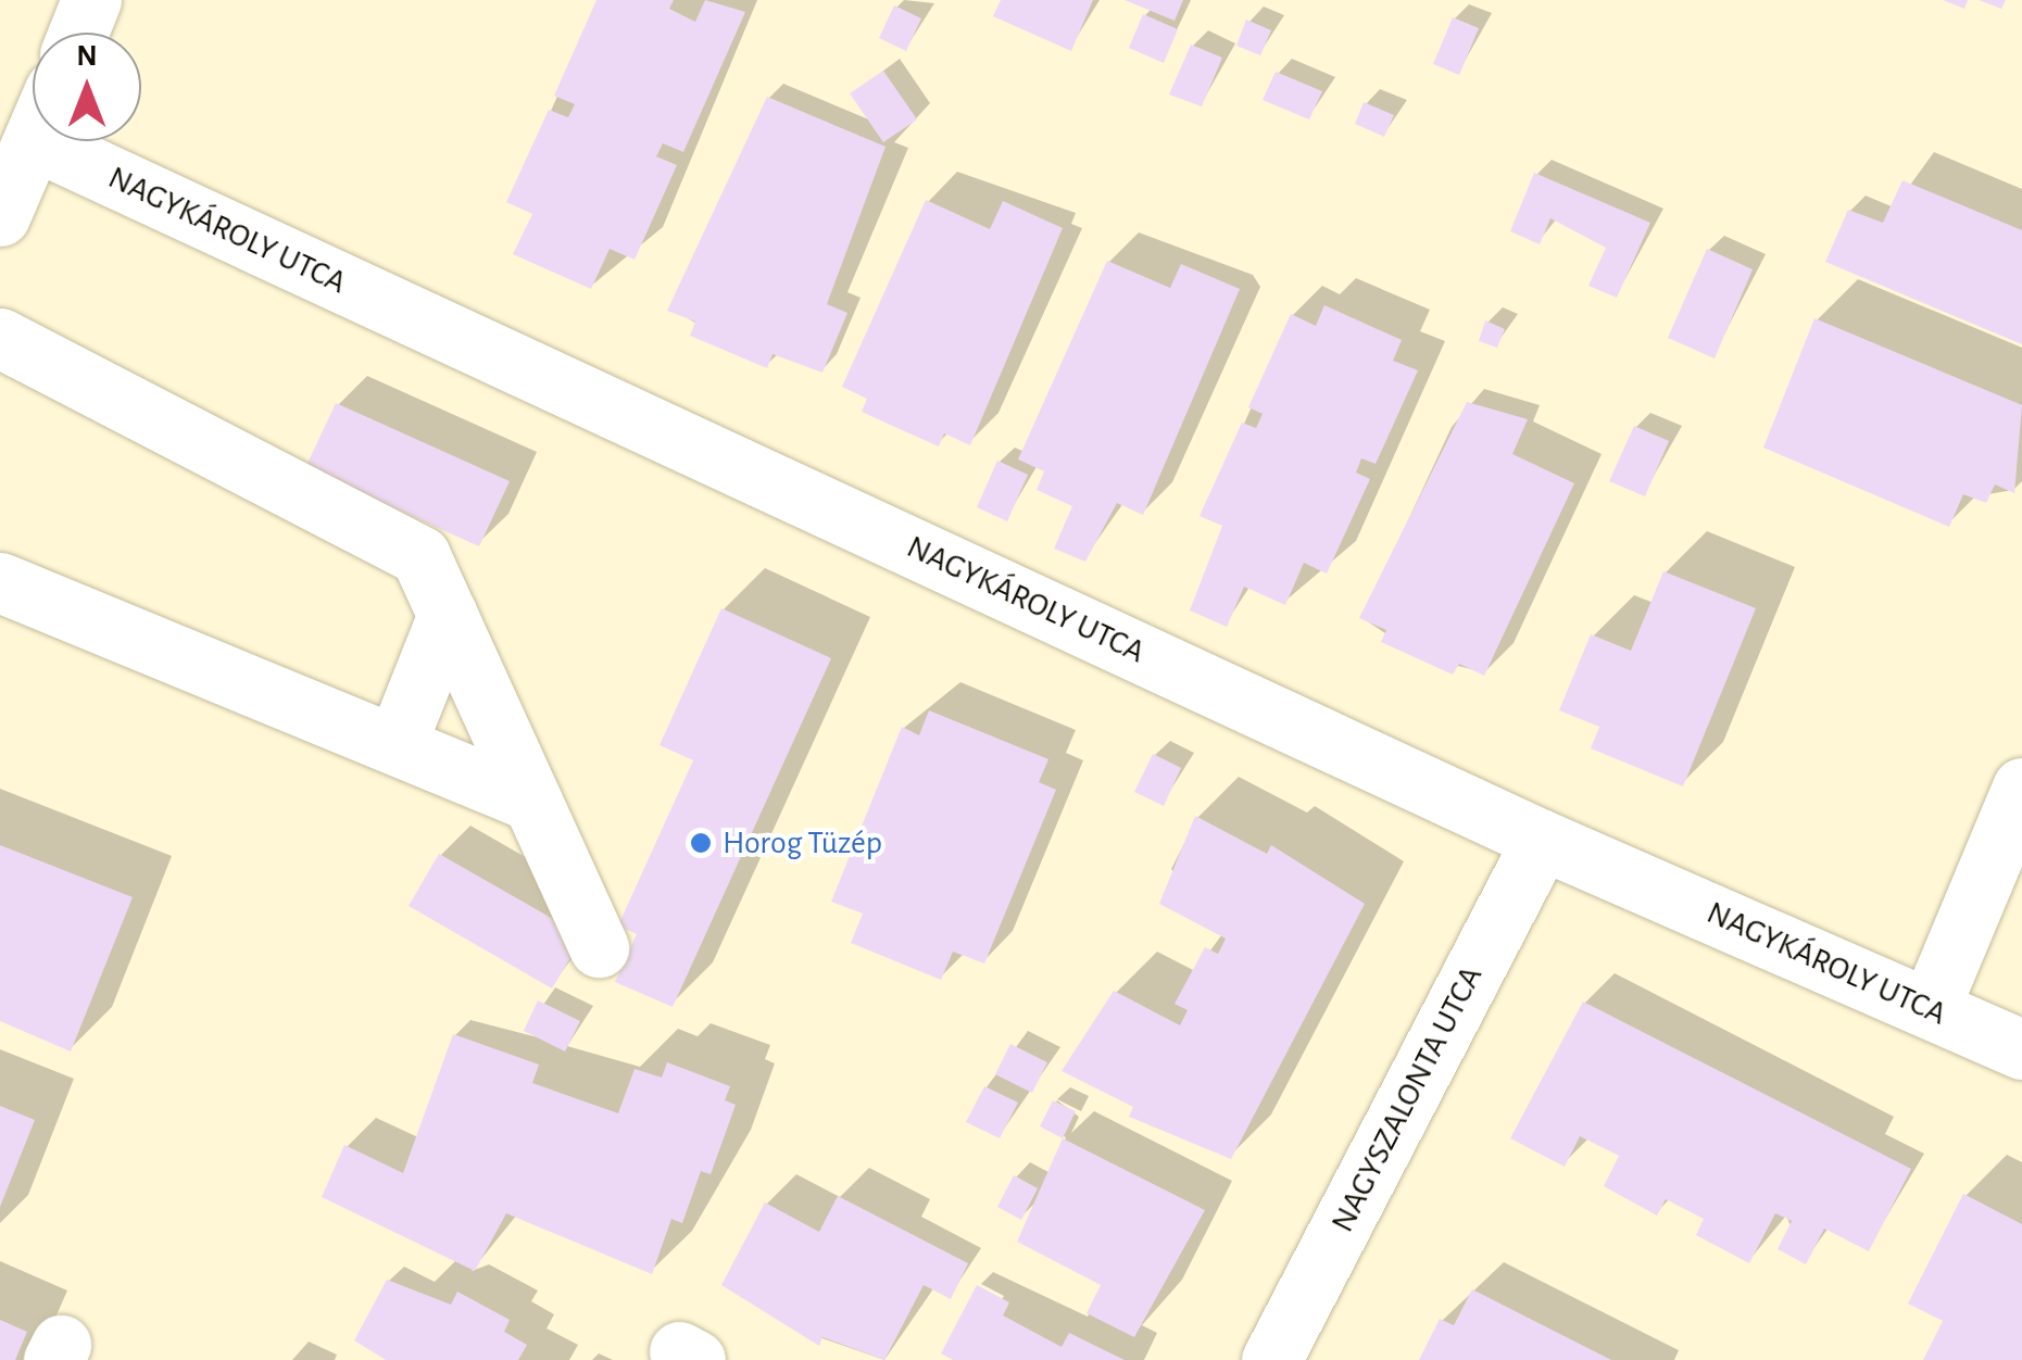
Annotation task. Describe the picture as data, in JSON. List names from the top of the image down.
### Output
{
  "streets": {
    "street": ["NAGYKÁROLY UTCA", "NAGYSZALONTA UTCA"]
  },
  "crossings": [
    ["NAGYKÁROLY UTCA", "NAGYSZALONTA UTCA"]
  ],
  "places": ["Horog Tüzép"],
  "north": "top"
}
